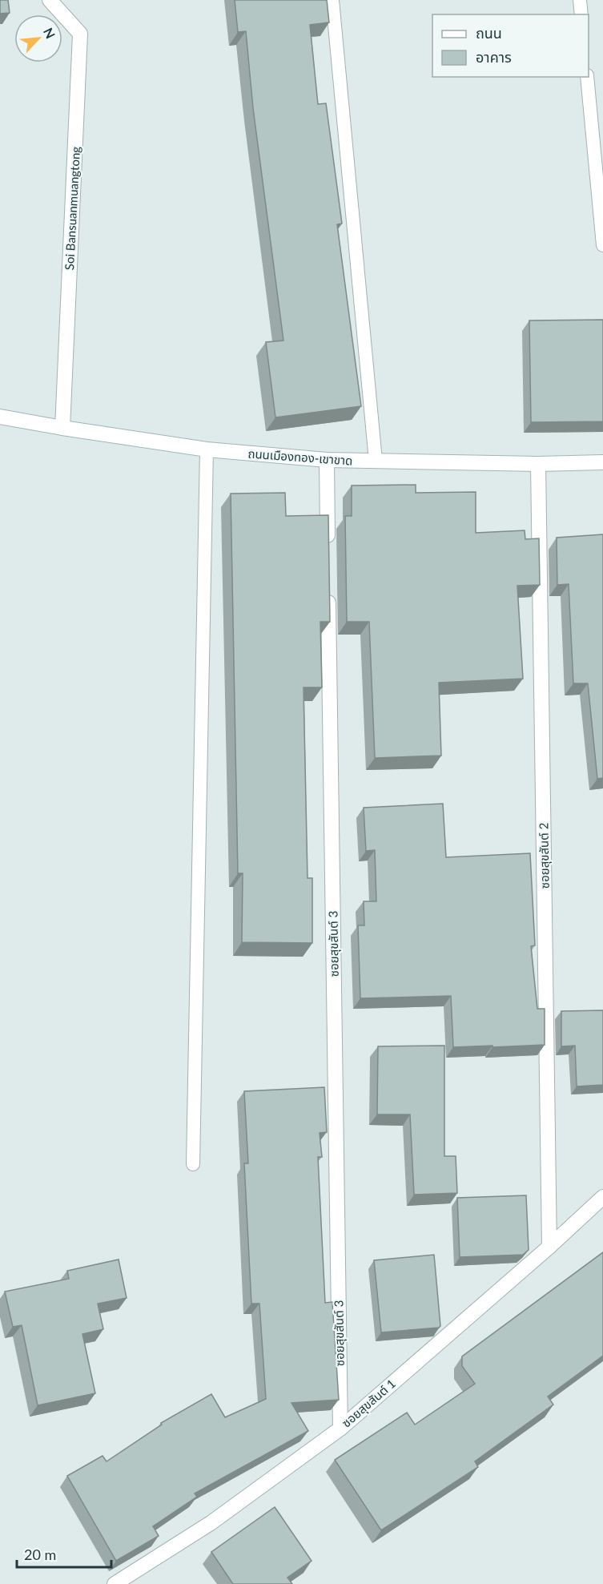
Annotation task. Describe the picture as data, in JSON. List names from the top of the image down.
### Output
{
  "streets": {
    "street": [
      "Soi Bansuanmuangtong",
      "ถนนเมืองทอง-เขาขาด",
      "ซอยสุขสันต์ 2",
      "ซอยสุขสันต์ 3",
      "ซอยสุขสันต์ 1"
    ]
  },
  "crossings": [
    ["Soi Bansuanmuangtong", "ถนนเมืองทอง-เขาขาด"],
    ["ถนนเมืองทอง-เขาขาด", "ซอยสุขสันต์ 2"],
    ["ซอยสุขสันต์ 2", "ซอยสุขสันต์ 1"],
    ["ซอยสุขสันต์ 3", "ซอยสุขสันต์ 1"]
  ],
  "legend": ["ถนน", "อาคาร"],
  "scale_bar": "20 m",
  "north": "top right"
}
